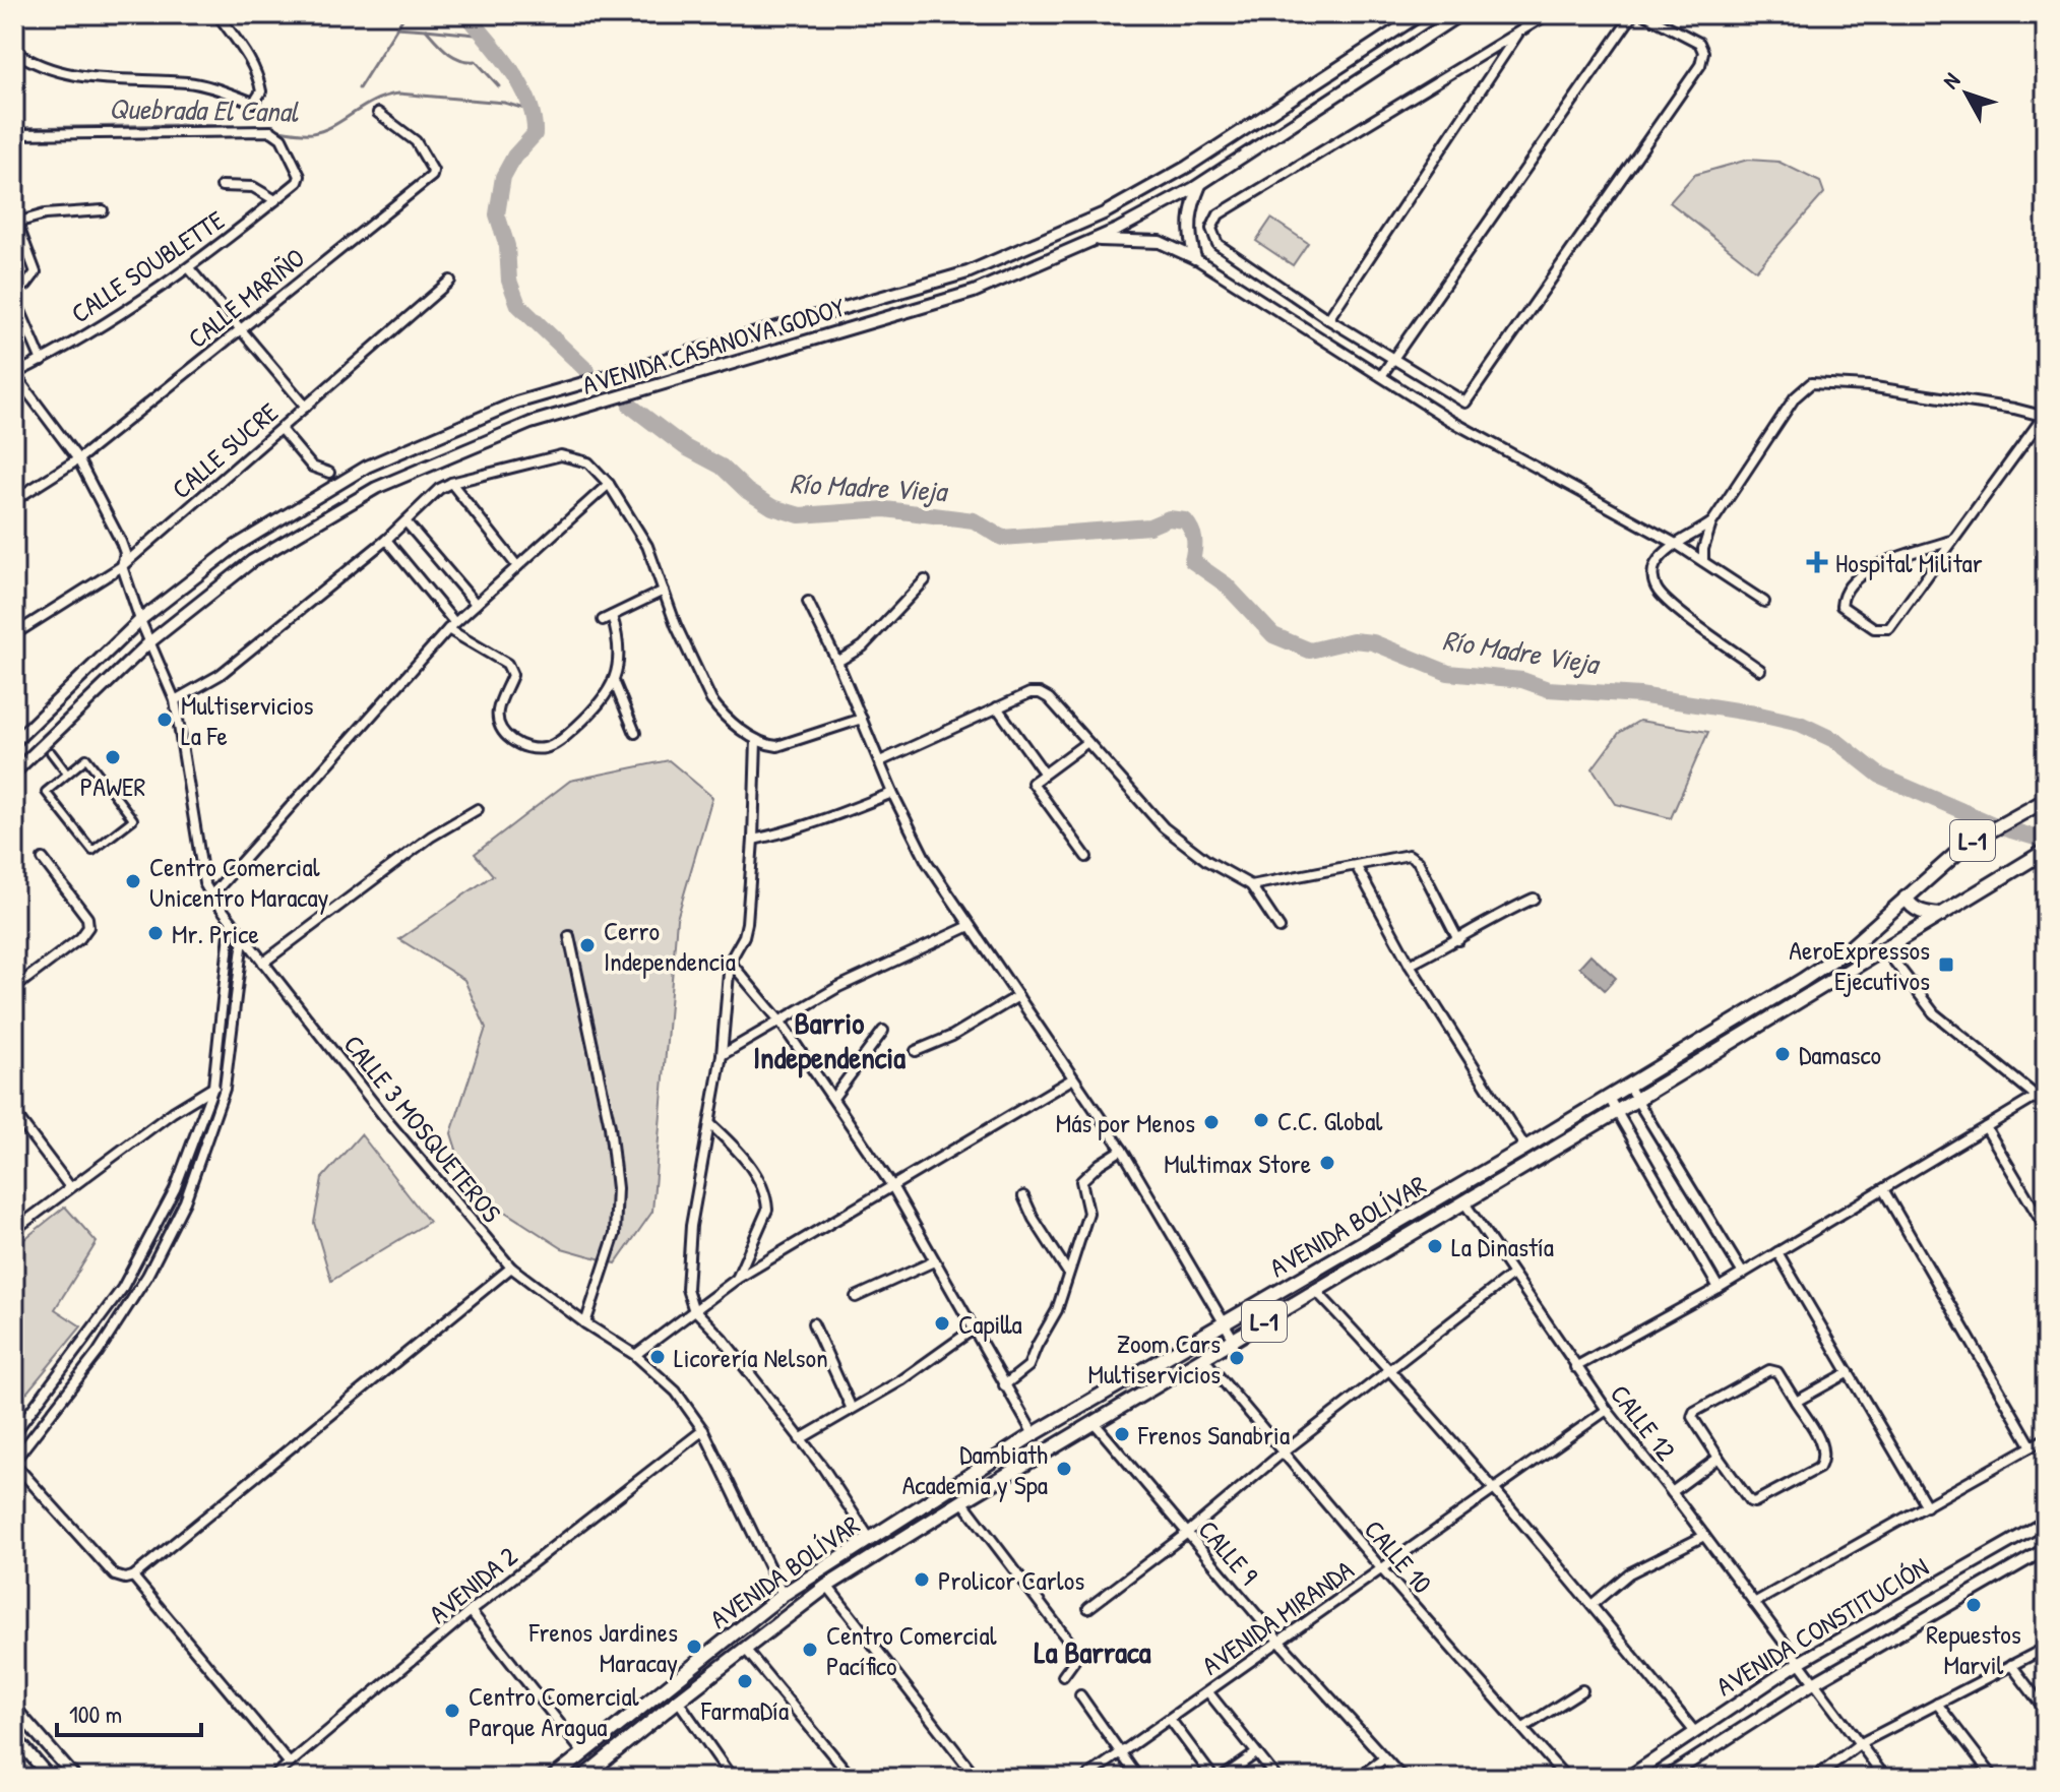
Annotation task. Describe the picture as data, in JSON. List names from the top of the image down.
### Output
{
  "streets": {
    "main road": ["L-1", "AVENIDA BOLÍVAR"],
    "street": [
      "CALLE SOUBLETTE",
      "CALLE MARIÑO",
      "AVENIDA CASANOVA GODOY",
      "CALLE SUCRE",
      "CALLE 3 MOSQUETEROS",
      "CALLE 12",
      "CALLE 9",
      "CALLE 10",
      "AVENIDA 2",
      "AVENIDA MIRANDA",
      "AVENIDA CONSTITUCIÓN"
    ]
  },
  "crossings": [
    ["CALLE SOUBLETTE", "CALLE 3 MOSQUETEROS"],
    ["CALLE MARIÑO", "CALLE 3 MOSQUETEROS"],
    ["AVENIDA CASANOVA GODOY", "CALLE 3 MOSQUETEROS"],
    ["CALLE SUCRE", "CALLE 3 MOSQUETEROS"],
    ["CALLE 3 MOSQUETEROS", "AVENIDA BOLÍVAR"],
    ["CALLE 3 MOSQUETEROS", "AVENIDA 2"],
    ["AVENIDA BOLÍVAR", "CALLE 12"],
    ["AVENIDA BOLÍVAR", "CALLE 9"],
    ["AVENIDA BOLÍVAR", "CALLE 10"],
    ["CALLE 12", "AVENIDA MIRANDA"],
    ["CALLE 12", "AVENIDA CONSTITUCIÓN"],
    ["CALLE 9", "AVENIDA MIRANDA"],
    ["CALLE 10", "AVENIDA MIRANDA"]
  ],
  "districts": ["Barrio Independencia", "La Barraca"],
  "water": ["Quebrada El Canal", "Río Madre Vieja"],
  "places": {
    "health": ["Hospital Militar"],
    "other": [
      "Multiservicios La Fe",
      "PAWER",
      "Centro Comercial Unicentro Maracay",
      "Mr. Price",
      "Cerro Independencia",
      "Damasco",
      "C.C. Global",
      "Más por Menos",
      "Multimax Store",
      "La Dinastía",
      "Capilla",
      "Licorería Nelson",
      "Zoom Cars Multiservicios",
      "Frenos Sanabria",
      "Dambiath Academia y Spa",
      "Prolicor Carlos",
      "Repuestos Marvil",
      "Frenos Jardines Maracay",
      "Centro Comercial Pacífico",
      "FarmaDía",
      "Centro Comercial Parque Aragua"
    ],
    "transit": ["AeroExpressos Ejecutivos"]
  },
  "scale_bar": "100 m",
  "north": "top left"
}
